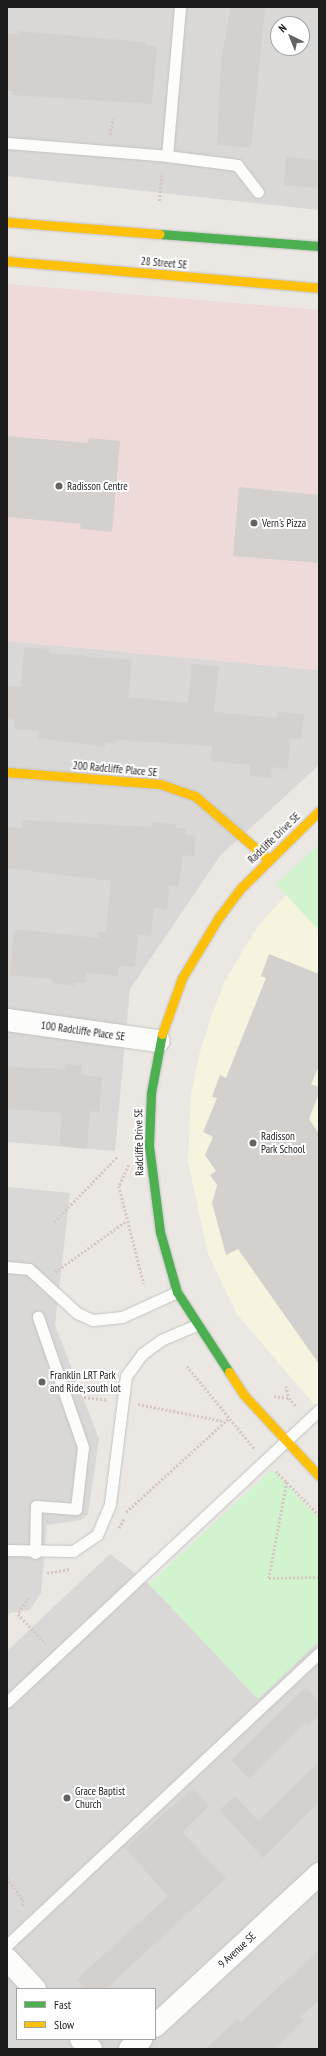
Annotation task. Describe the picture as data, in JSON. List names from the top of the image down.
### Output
{
  "streets": {
    "street": [
      "28 Street SE",
      "200 Radcliffe Place SE",
      "Radcliffe Drive SE",
      "100 Radcliffe Place SE",
      "9 Avenue SE"
    ]
  },
  "crossings": [
    ["200 Radcliffe Place SE", "Radcliffe Drive SE"],
    ["Radcliffe Drive SE", "100 Radcliffe Place SE"]
  ],
  "places": [
    "Radisson Centre",
    "Vern's Pizza",
    "Radisson Park School",
    "Franklin LRT Park and Ride, south lot",
    "Grace Baptist Church"
  ],
  "legend": ["Fast", "Slow"],
  "north": "top left"
}
